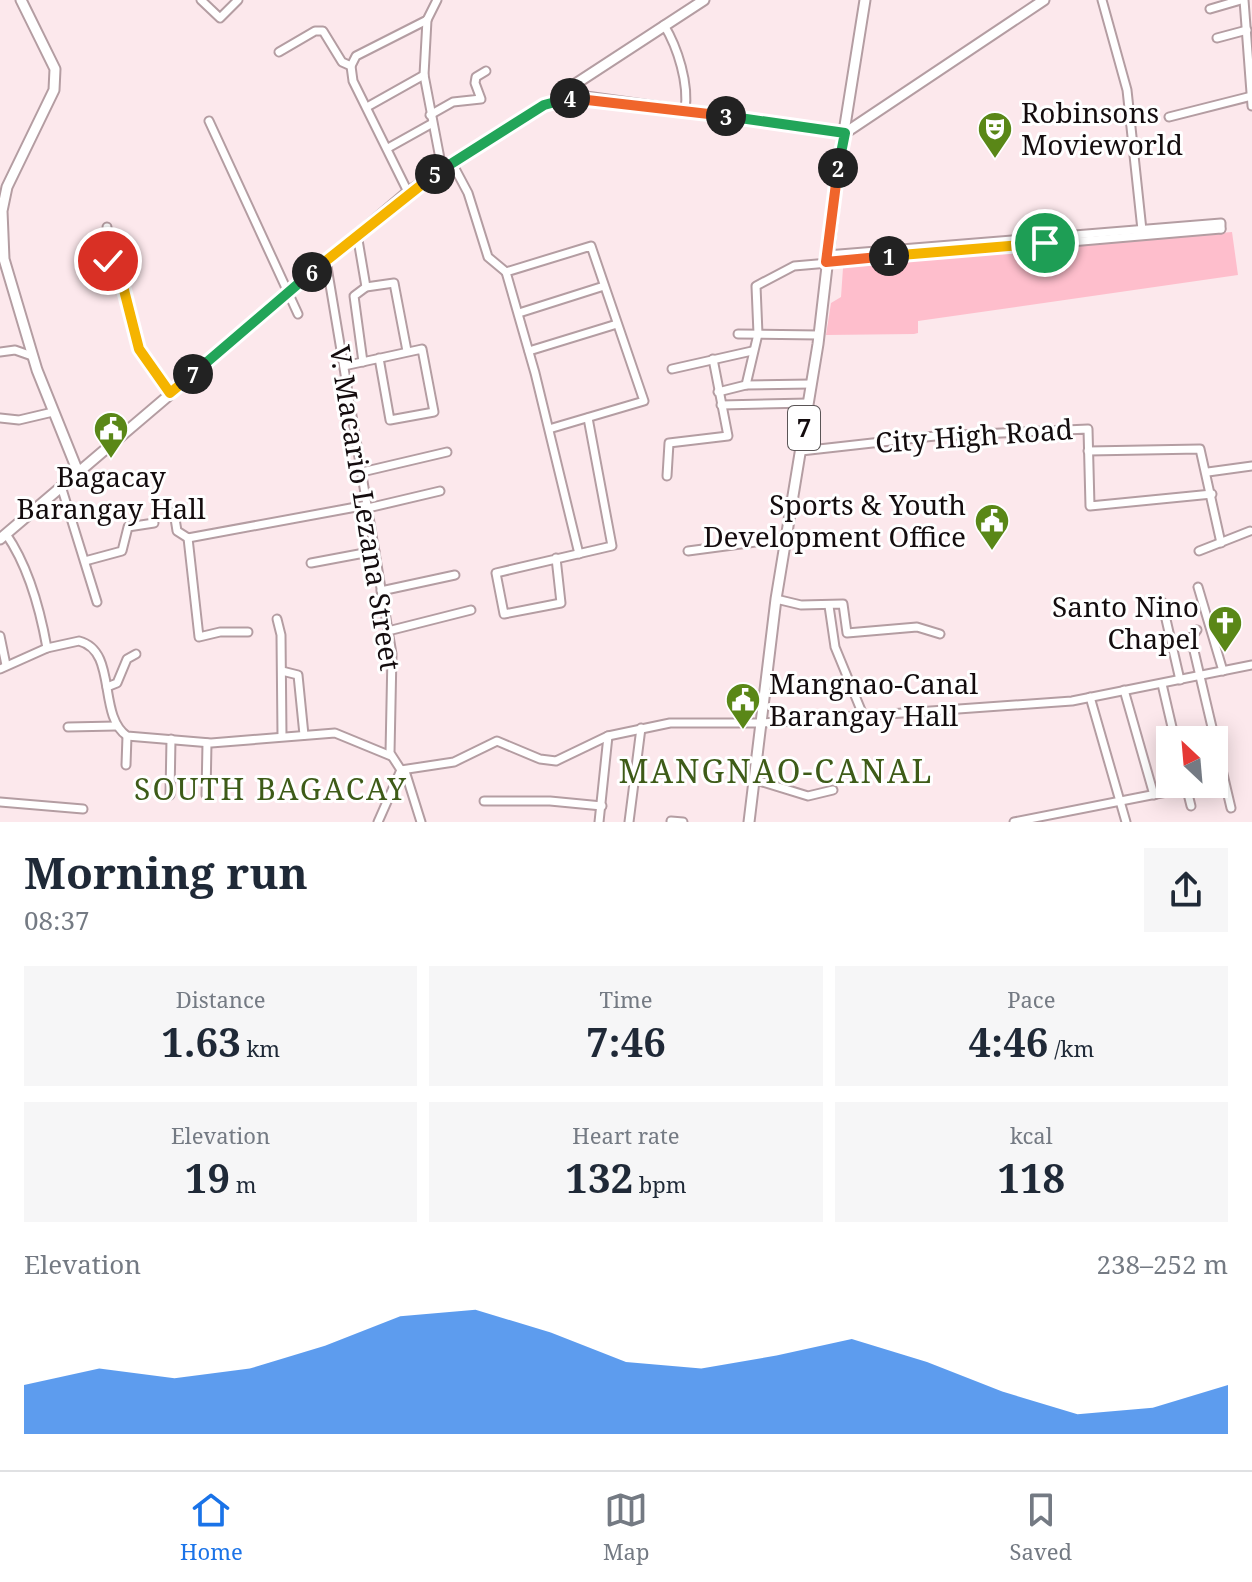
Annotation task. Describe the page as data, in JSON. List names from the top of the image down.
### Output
{
  "streets": {
    "main road": ["7"],
    "street": ["City High Road", "V. Macario Lezana Street"]
  },
  "crossings": [
    ["7", "City High Road"]
  ],
  "districts": ["MANGNAO-CANAL", "SOUTH BAGACAY"],
  "places": {
    "theatre": ["Robinsons Movieworld"],
    "public building": ["Bagacay Barangay Hall", "Sports & Youth Development Office", "Mangnao-Canal Barangay Hall"],
    "church": ["Santo Nino Chapel"]
  },
  "north": "top left",
  "page": {
    "pins": [
      "4",
      "3",
      "2",
      "5",
      "1",
      "6",
      "7"
    ],
    "heading": ["Morning run", "08:37"],
    "stats": [
      ["Distance", "1.63 km"],
      ["Time", "7:46"],
      ["Pace", "4:46 /km"],
      ["Elevation", "19 m"],
      ["Heart rate", "132 bpm"],
      ["kcal", "118"]
    ],
    "chart": ["Elevation", "238–252 m"],
    "tabs": ["Home", "Map", "Saved"]
  }
}
